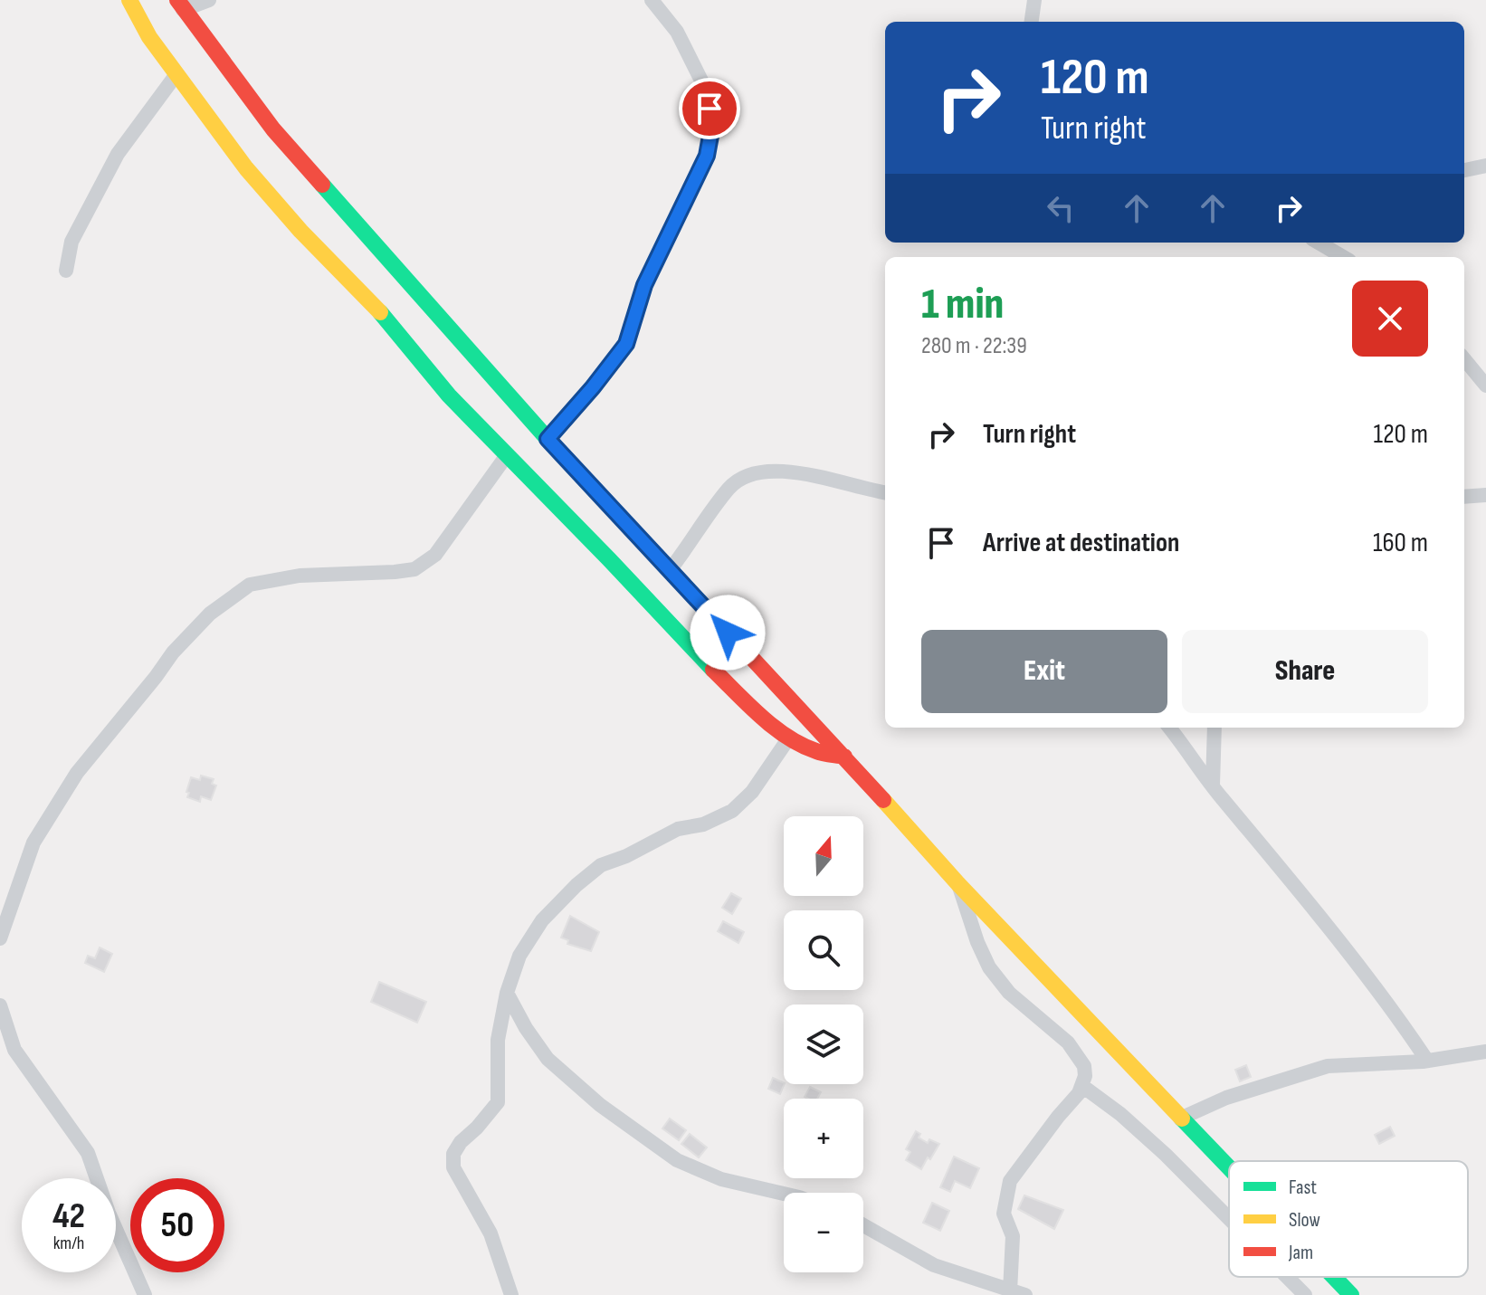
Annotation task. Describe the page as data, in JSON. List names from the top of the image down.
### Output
{
  "legend": ["Fast", "Slow", "Jam"],
  "north": "top",
  "page": {
    "turn": ["120 m", "Turn right"],
    "heading": ["1 min", "280 m · 22:39"],
    "list": [
      {
        "name": "Turn right",
        "value": "120 m"
      },
      {
        "name": "Arrive at destination",
        "value": "160 m"
      }
    ],
    "buttons": ["Exit", "Share"],
    "map_buttons": ["+", "−"],
    "speed": "42 km/h",
    "limit": "50"
  }
}
